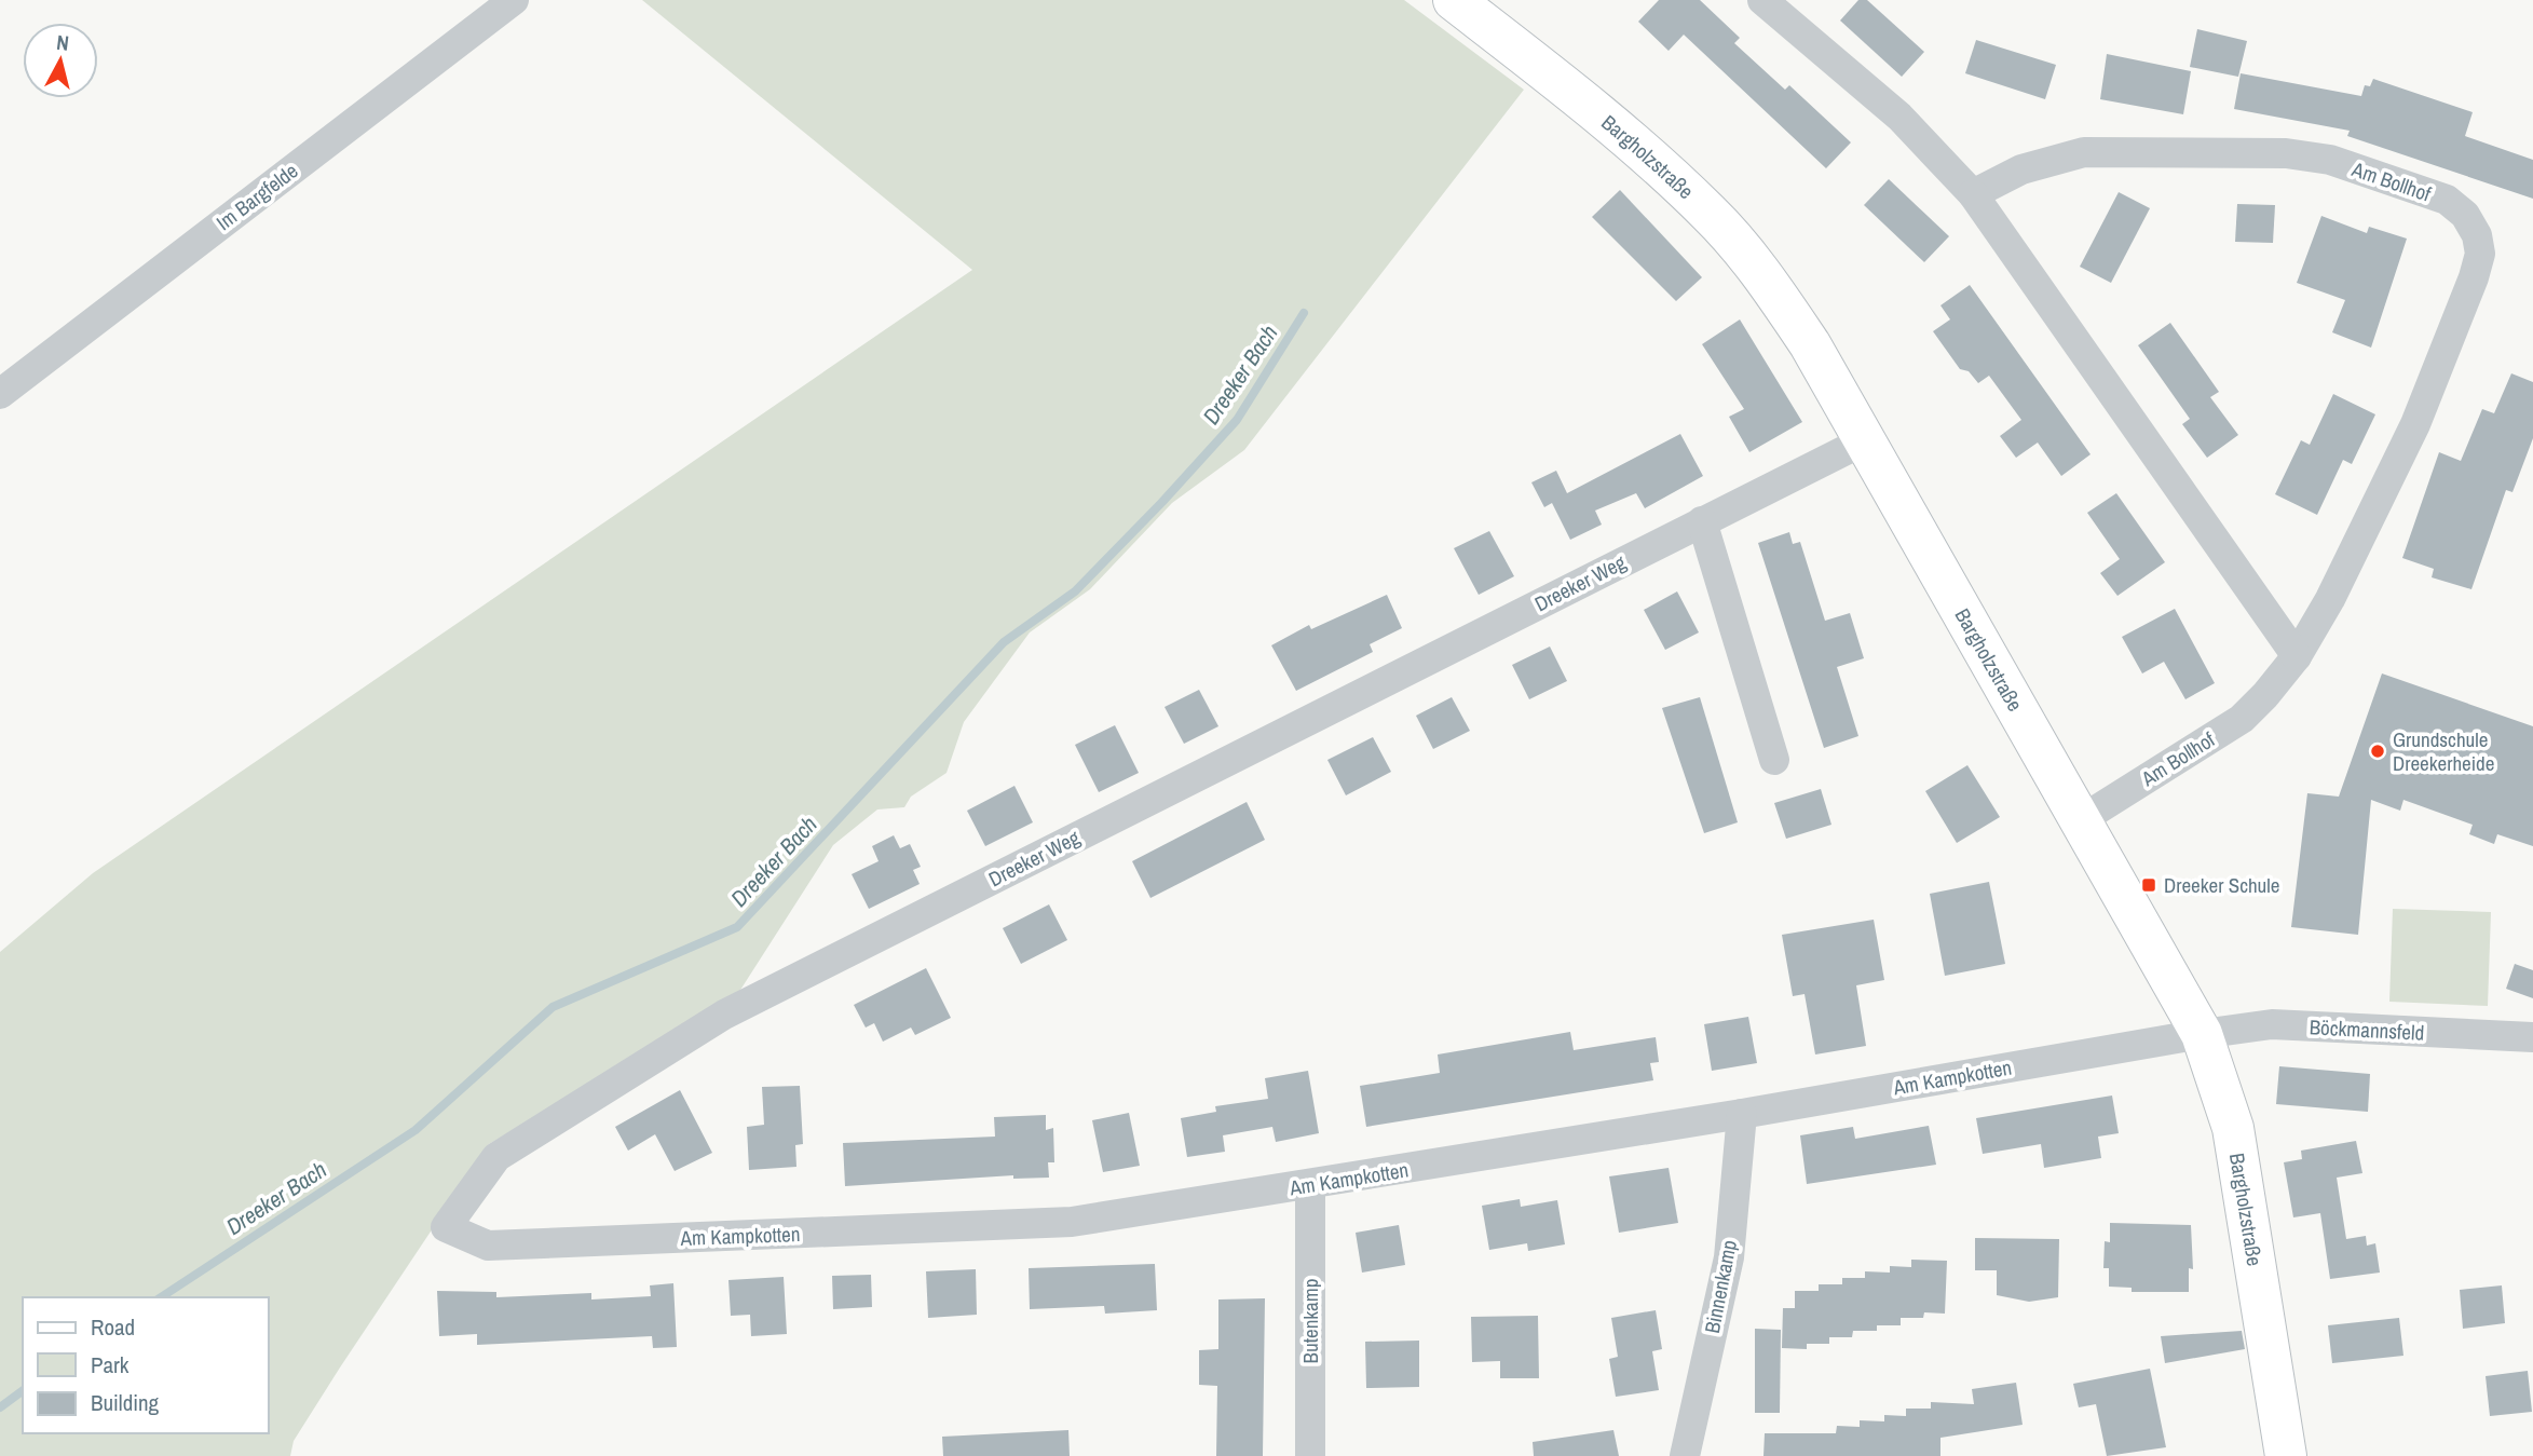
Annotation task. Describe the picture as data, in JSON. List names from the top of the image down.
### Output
{
  "streets": {
    "main road": ["Bargholzstraße"],
    "street": [
      "Am Bollhof",
      "Im Bargfelde",
      "Dreeker Weg",
      "Böckmannsfeld",
      "Am Kampkotten",
      "Binnenkamp",
      "Butenkamp"
    ]
  },
  "crossings": [
    ["Bargholzstraße", "Am Bollhof"],
    ["Bargholzstraße", "Dreeker Weg"],
    ["Bargholzstraße", "Böckmannsfeld"],
    ["Bargholzstraße", "Am Kampkotten"],
    ["Dreeker Weg", "Am Kampkotten"],
    ["Böckmannsfeld", "Am Kampkotten"],
    ["Am Kampkotten", "Binnenkamp"],
    ["Am Kampkotten", "Butenkamp"]
  ],
  "water": ["Dreeker Bach"],
  "places": {
    "other": ["Grundschule Dreekerheide"],
    "transit": ["Dreeker Schule"]
  },
  "legend": ["Road", "Park", "Building"],
  "north": "top"
}
